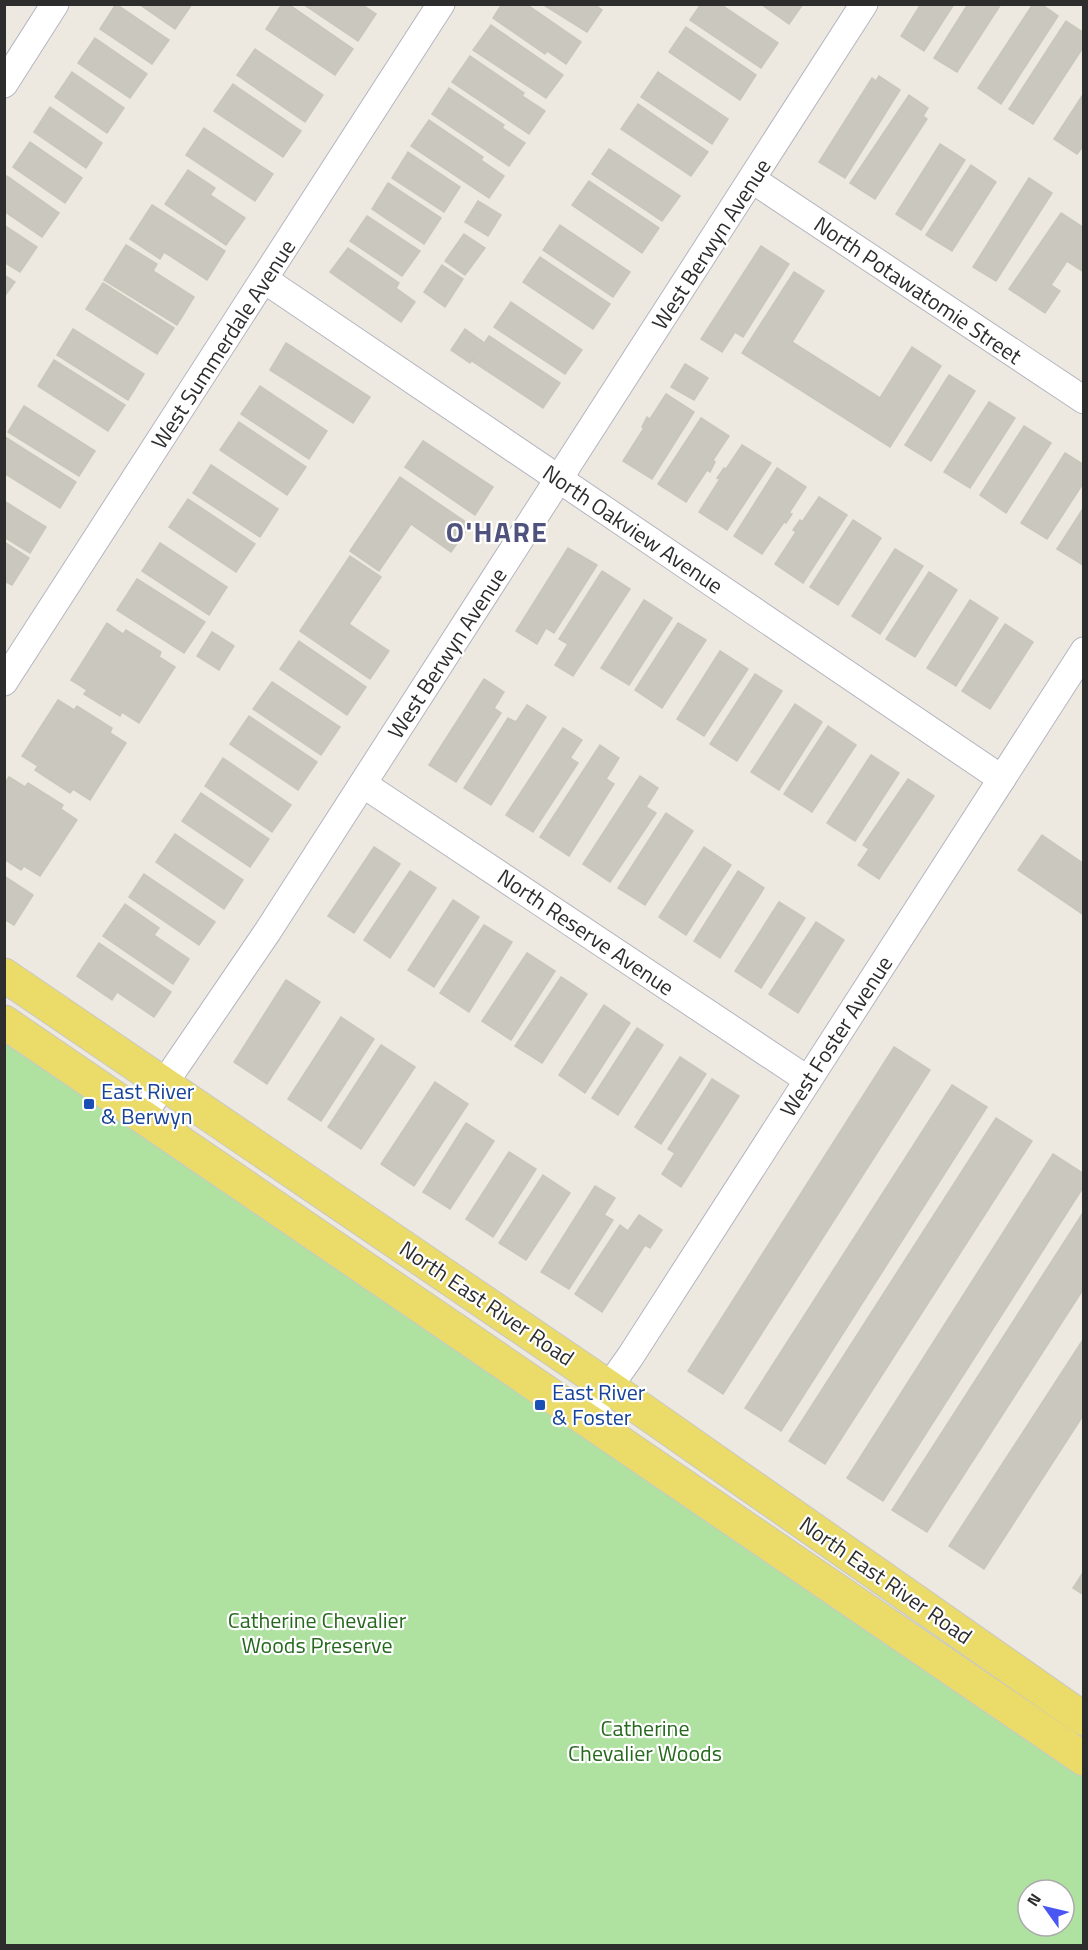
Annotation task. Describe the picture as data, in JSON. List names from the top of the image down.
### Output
{
  "streets": {
    "main road": ["North East River Road"],
    "street": [
      "West Berwyn Avenue",
      "North Potawatomie Street",
      "West Summerdale Avenue",
      "North Oakview Avenue",
      "North Reserve Avenue",
      "West Foster Avenue"
    ]
  },
  "crossings": [
    ["West Berwyn Avenue", "North Potawatomie Street"],
    ["West Berwyn Avenue", "North Oakview Avenue"],
    ["West Berwyn Avenue", "North Reserve Avenue"],
    ["West Berwyn Avenue", "North East River Road"],
    ["West Summerdale Avenue", "North Oakview Avenue"],
    ["North Oakview Avenue", "West Foster Avenue"],
    ["North Reserve Avenue", "West Foster Avenue"],
    ["West Foster Avenue", "North East River Road"]
  ],
  "districts": ["O'HARE"],
  "parks": ["Catherine Chevalier Woods Preserve", "Catherine Chevalier Woods"],
  "places": {
    "transit": ["East River & Berwyn", "East River & Foster"]
  },
  "north": "top left"
}
